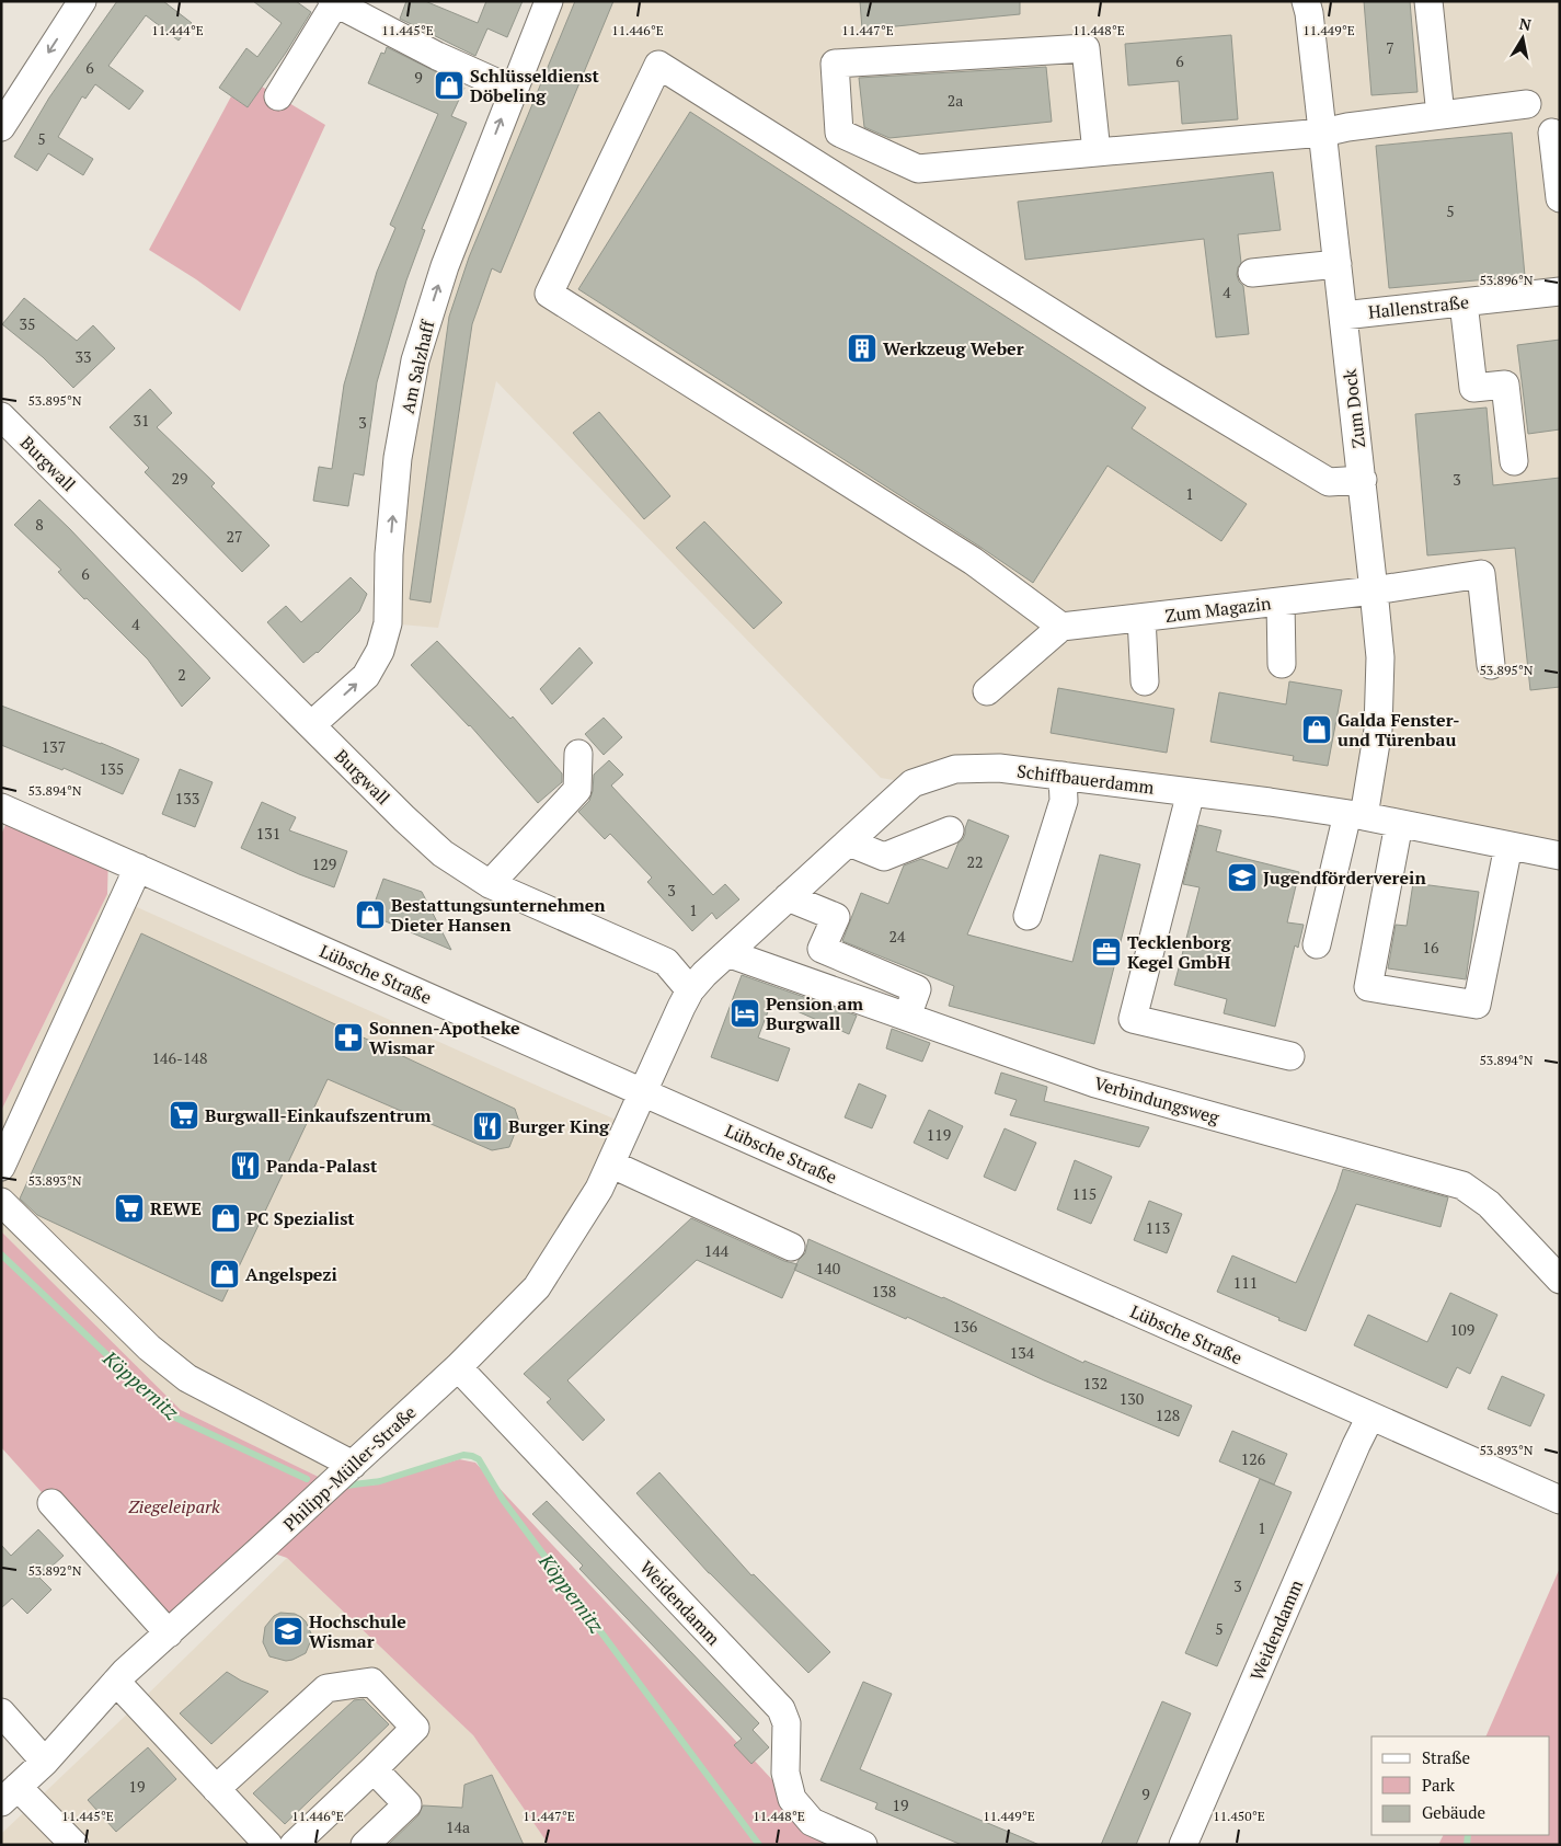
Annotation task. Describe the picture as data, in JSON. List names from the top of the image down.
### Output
{
  "streets": {
    "street": [
      "Hallenstraße",
      "Am Salzhaff",
      "Zum Dock",
      "Burgwall",
      "Zum Magazin",
      "Schiffbauerdamm",
      "Lübsche Straße",
      "Verbindungsweg",
      "Philipp-Müller-Straße",
      "Weidendamm"
    ]
  },
  "crossings": [
    ["Hallenstraße", "Zum Dock"],
    ["Am Salzhaff", "Burgwall"],
    ["Zum Dock", "Zum Magazin"],
    ["Zum Dock", "Schiffbauerdamm"],
    ["Burgwall", "Schiffbauerdamm"],
    ["Schiffbauerdamm", "Verbindungsweg"],
    ["Lübsche Straße", "Philipp-Müller-Straße"],
    ["Lübsche Straße", "Weidendamm"],
    ["Philipp-Müller-Straße", "Weidendamm"]
  ],
  "water": ["Köppernitz"],
  "parks": ["Ziegeleipark"],
  "places": {
    "shop": [
      "Schlüsseldienst Döbeling",
      "Galda Fenster- und Türenbau",
      "Bestattungsunternehmen Dieter Hansen",
      "PC Spezialist",
      "Angelspezi"
    ],
    "building": ["Werkzeug Weber"],
    "school or university": ["Jugendförderverein", "Hochschule Wismar"],
    "office": ["Tecklenborg Kegel GmbH"],
    "hotel": ["Pension am Burgwall"],
    "pharmacy": ["Sonnen-Apotheke Wismar"],
    "supermarket": ["Burgwall-Einkaufszentrum", "REWE"],
    "restaurant": ["Burger King", "Panda-Palast"]
  },
  "house_numbers": [
    "7",
    "6",
    "6",
    "9",
    "2a",
    "5",
    "5",
    "4",
    "35",
    "33",
    "31",
    "3",
    "29",
    "3",
    "1",
    "8",
    "27",
    "6",
    "4",
    "2",
    "137",
    "135",
    "133",
    "131",
    "22",
    "129",
    "3",
    "1",
    "24",
    "16",
    "146-148",
    "119",
    "115",
    "113",
    "144",
    "140",
    "111",
    "138",
    "136",
    "109",
    "134",
    "132",
    "130",
    "128",
    "126",
    "1",
    "3",
    "5",
    "19",
    "9",
    "19",
    "14a"
  ],
  "legend": ["Straße", "Park", "Gebäude"],
  "north": "top",
  "coordinates": [
    "11.445°E",
    "11.446°E",
    "11.448°E",
    "11.449°E",
    "11.444°E",
    "11.447°E",
    "53.896°N",
    "53.895°N",
    "53.894°N",
    "53.893°N",
    "53.892°N",
    "11.450°E"
  ]
}
